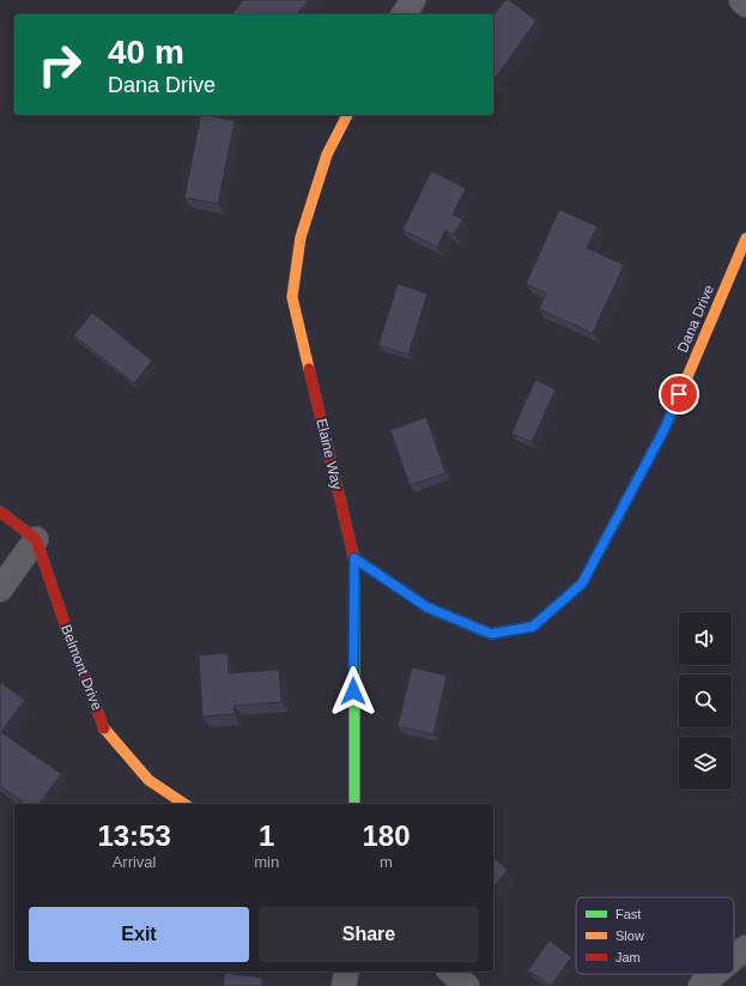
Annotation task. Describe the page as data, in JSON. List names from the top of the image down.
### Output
{
  "streets": {
    "street": ["Dana Drive", "Elaine Way", "Belmont Drive"]
  },
  "crossings": [
    ["Dana Drive", "Elaine Way"]
  ],
  "legend": ["Fast", "Slow", "Jam"],
  "page": {
    "turn": ["40 m", "Dana Drive"],
    "eta": [
      "13:53",
      "Arrival",
      "1",
      "min",
      "180",
      "m"
    ],
    "buttons": ["Exit", "Share"]
  }
}
